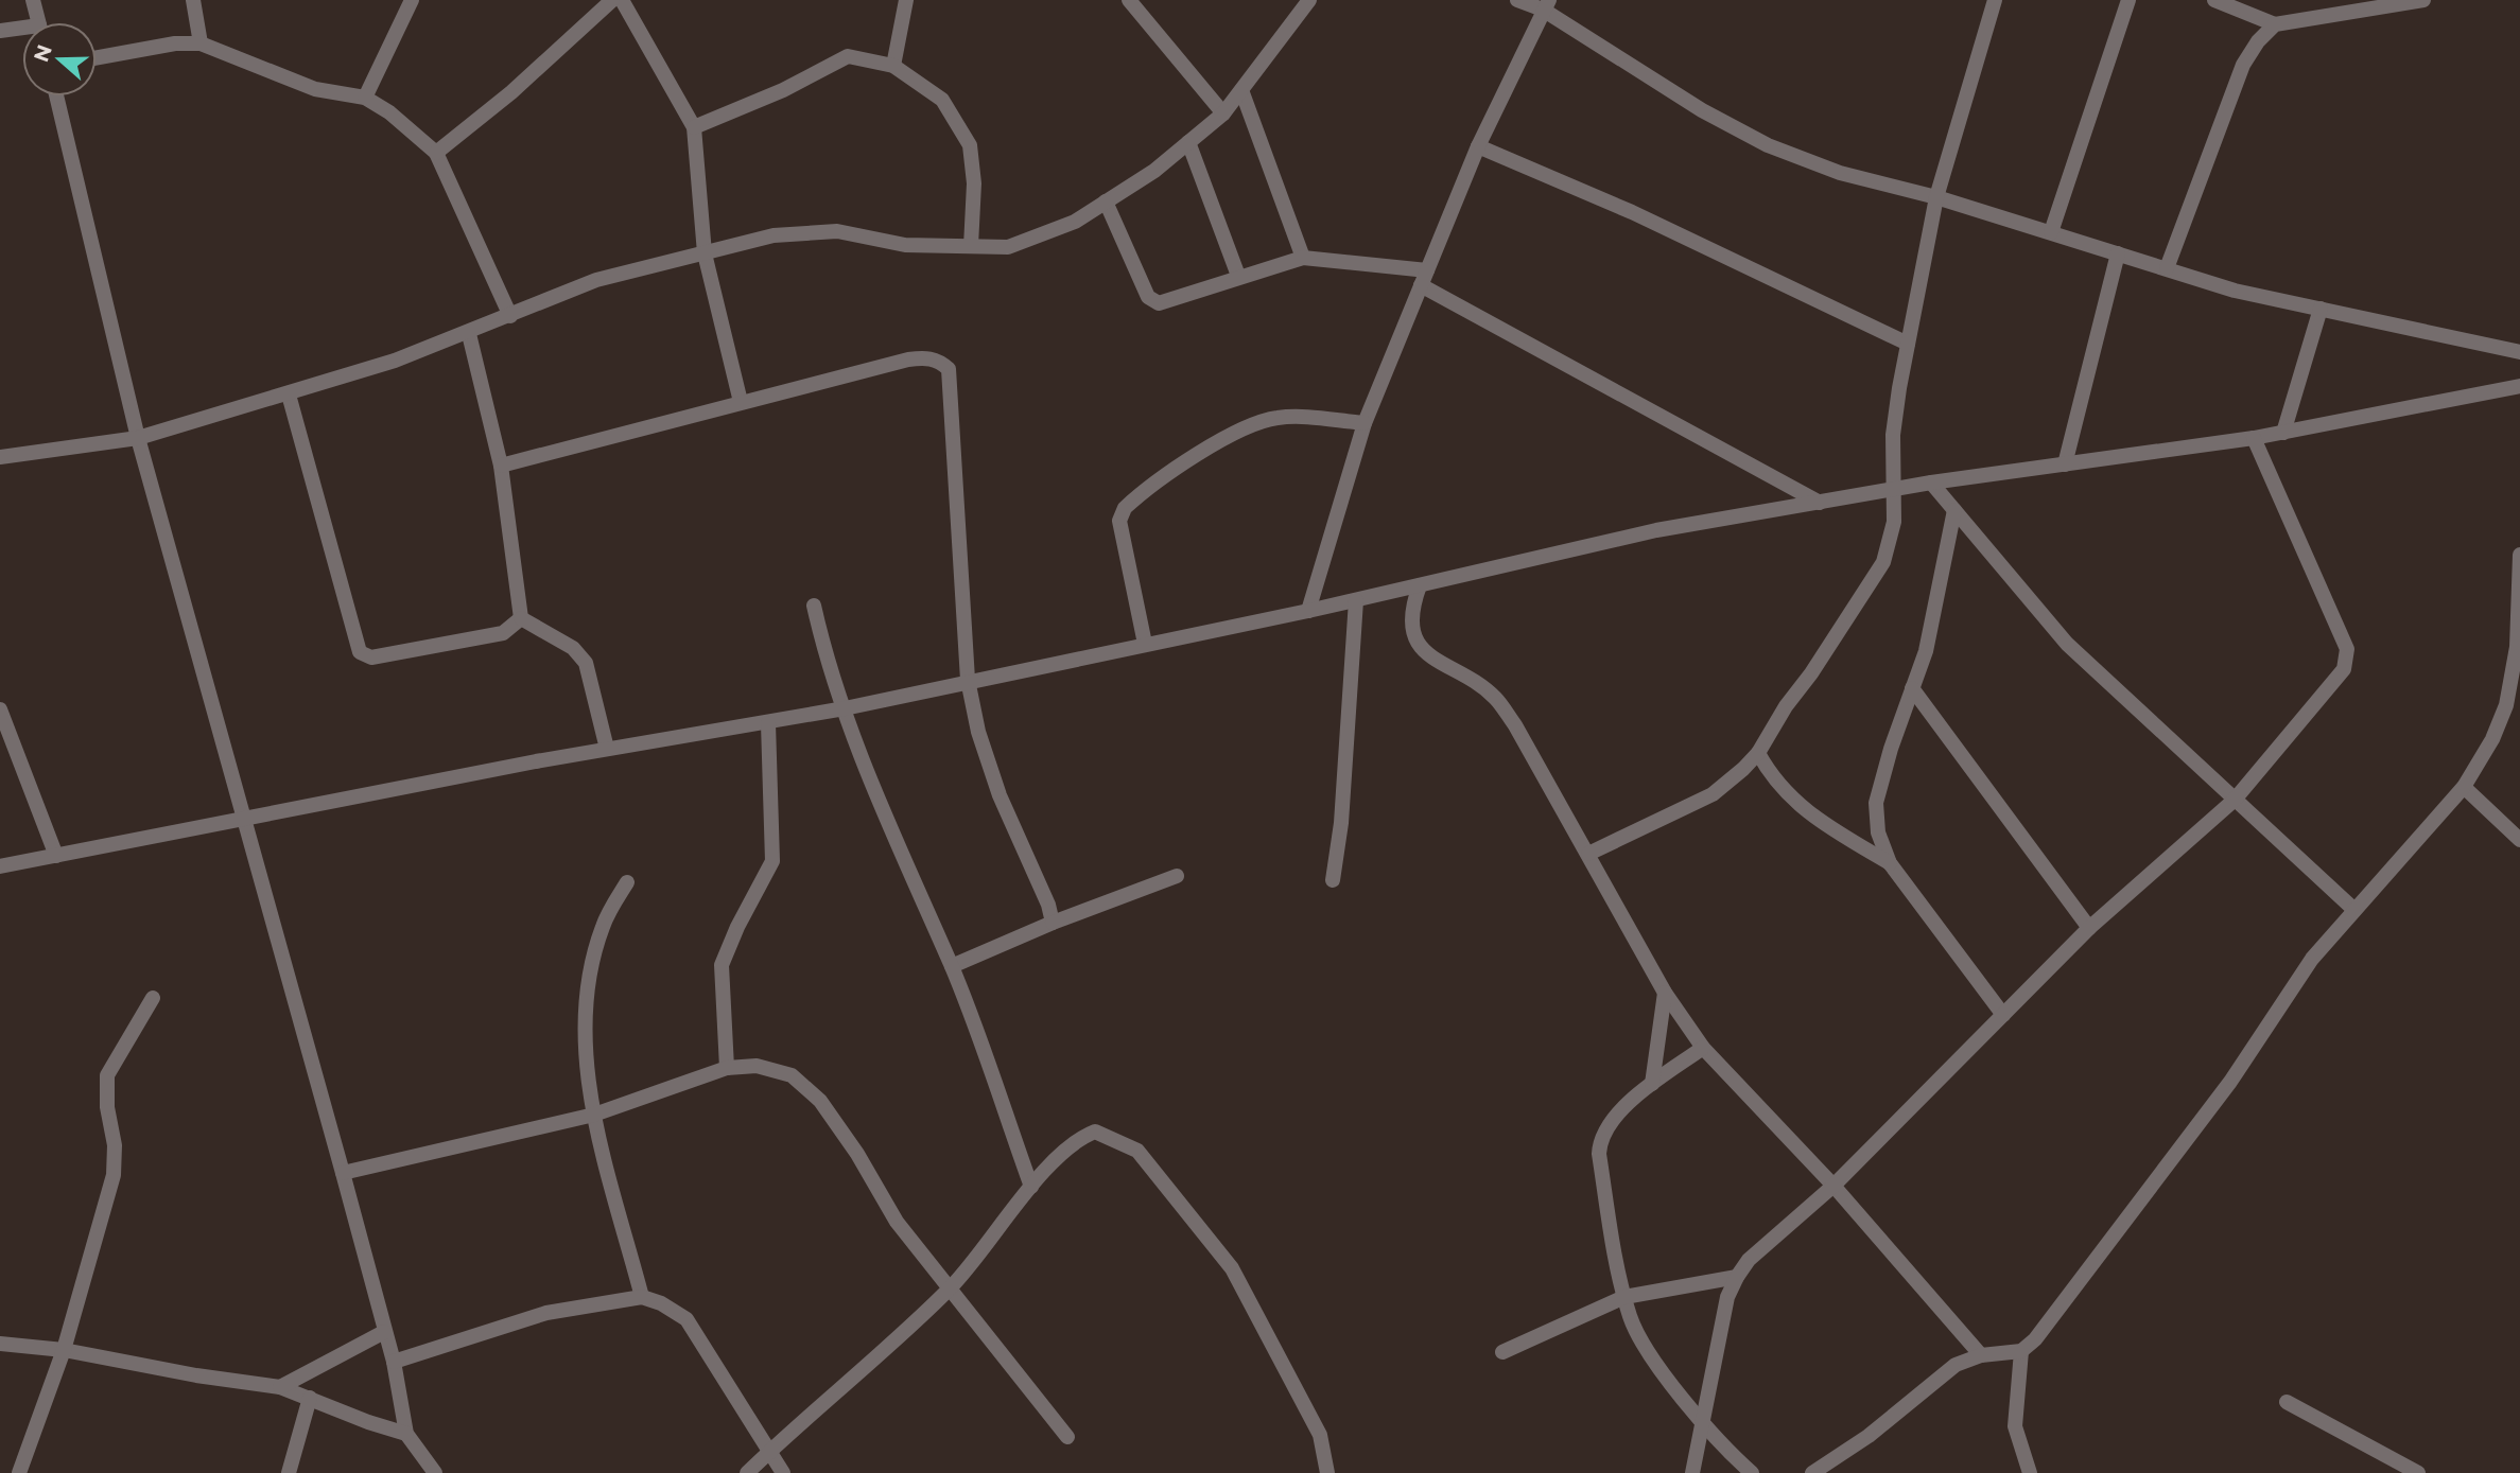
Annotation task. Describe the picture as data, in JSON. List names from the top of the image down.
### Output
{
  "north": "left"
}
